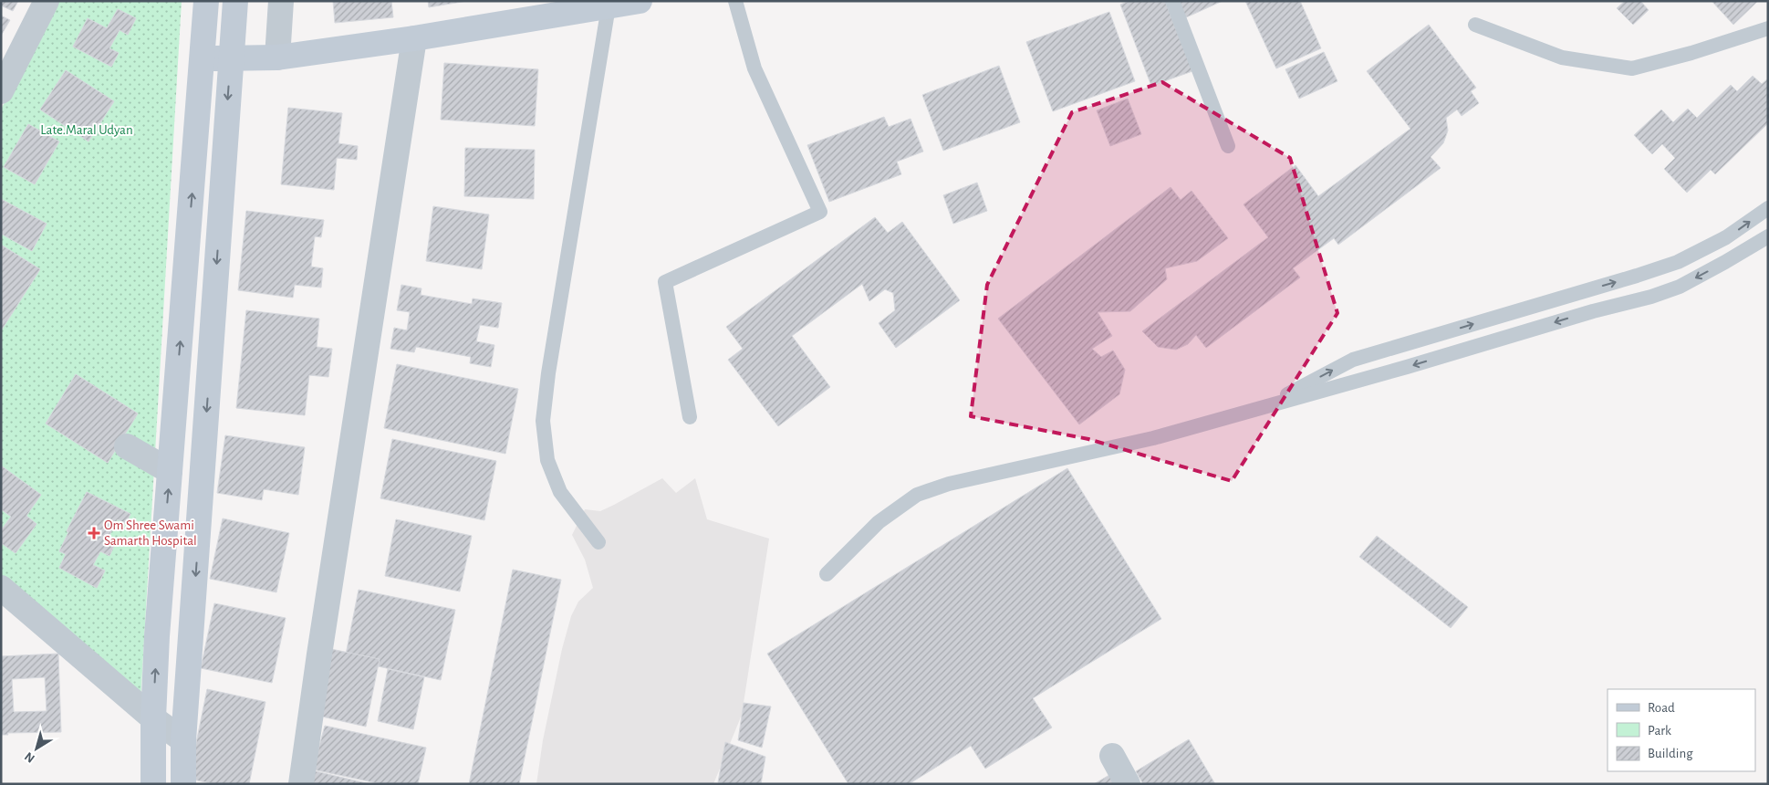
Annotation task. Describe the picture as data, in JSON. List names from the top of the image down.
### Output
{
  "parks": ["Late.Maral Udyan"],
  "places": {
    "health": ["Om Shree Swami Samarth Hospital"]
  },
  "legend": ["Road", "Park", "Building"],
  "north": "bottom left"
}
